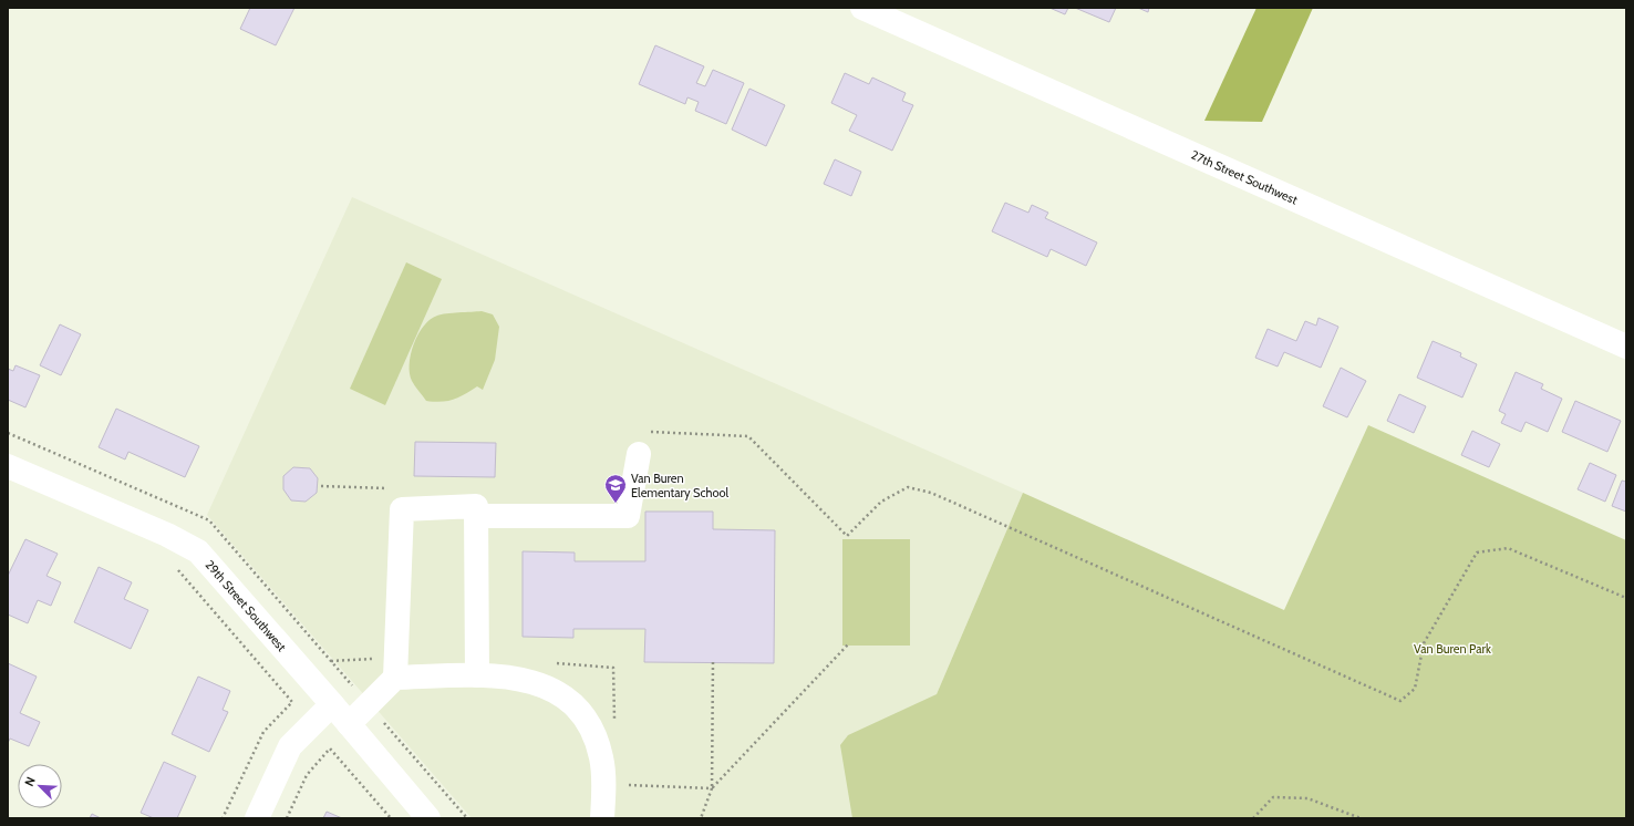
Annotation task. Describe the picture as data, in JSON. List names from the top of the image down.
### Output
{
  "streets": {
    "street": ["27th Street Southwest", "29th Street Southwest"]
  },
  "parks": ["Van Buren Park"],
  "places": {
    "school or university": ["Van Buren Elementary School"]
  },
  "north": "top left"
}
